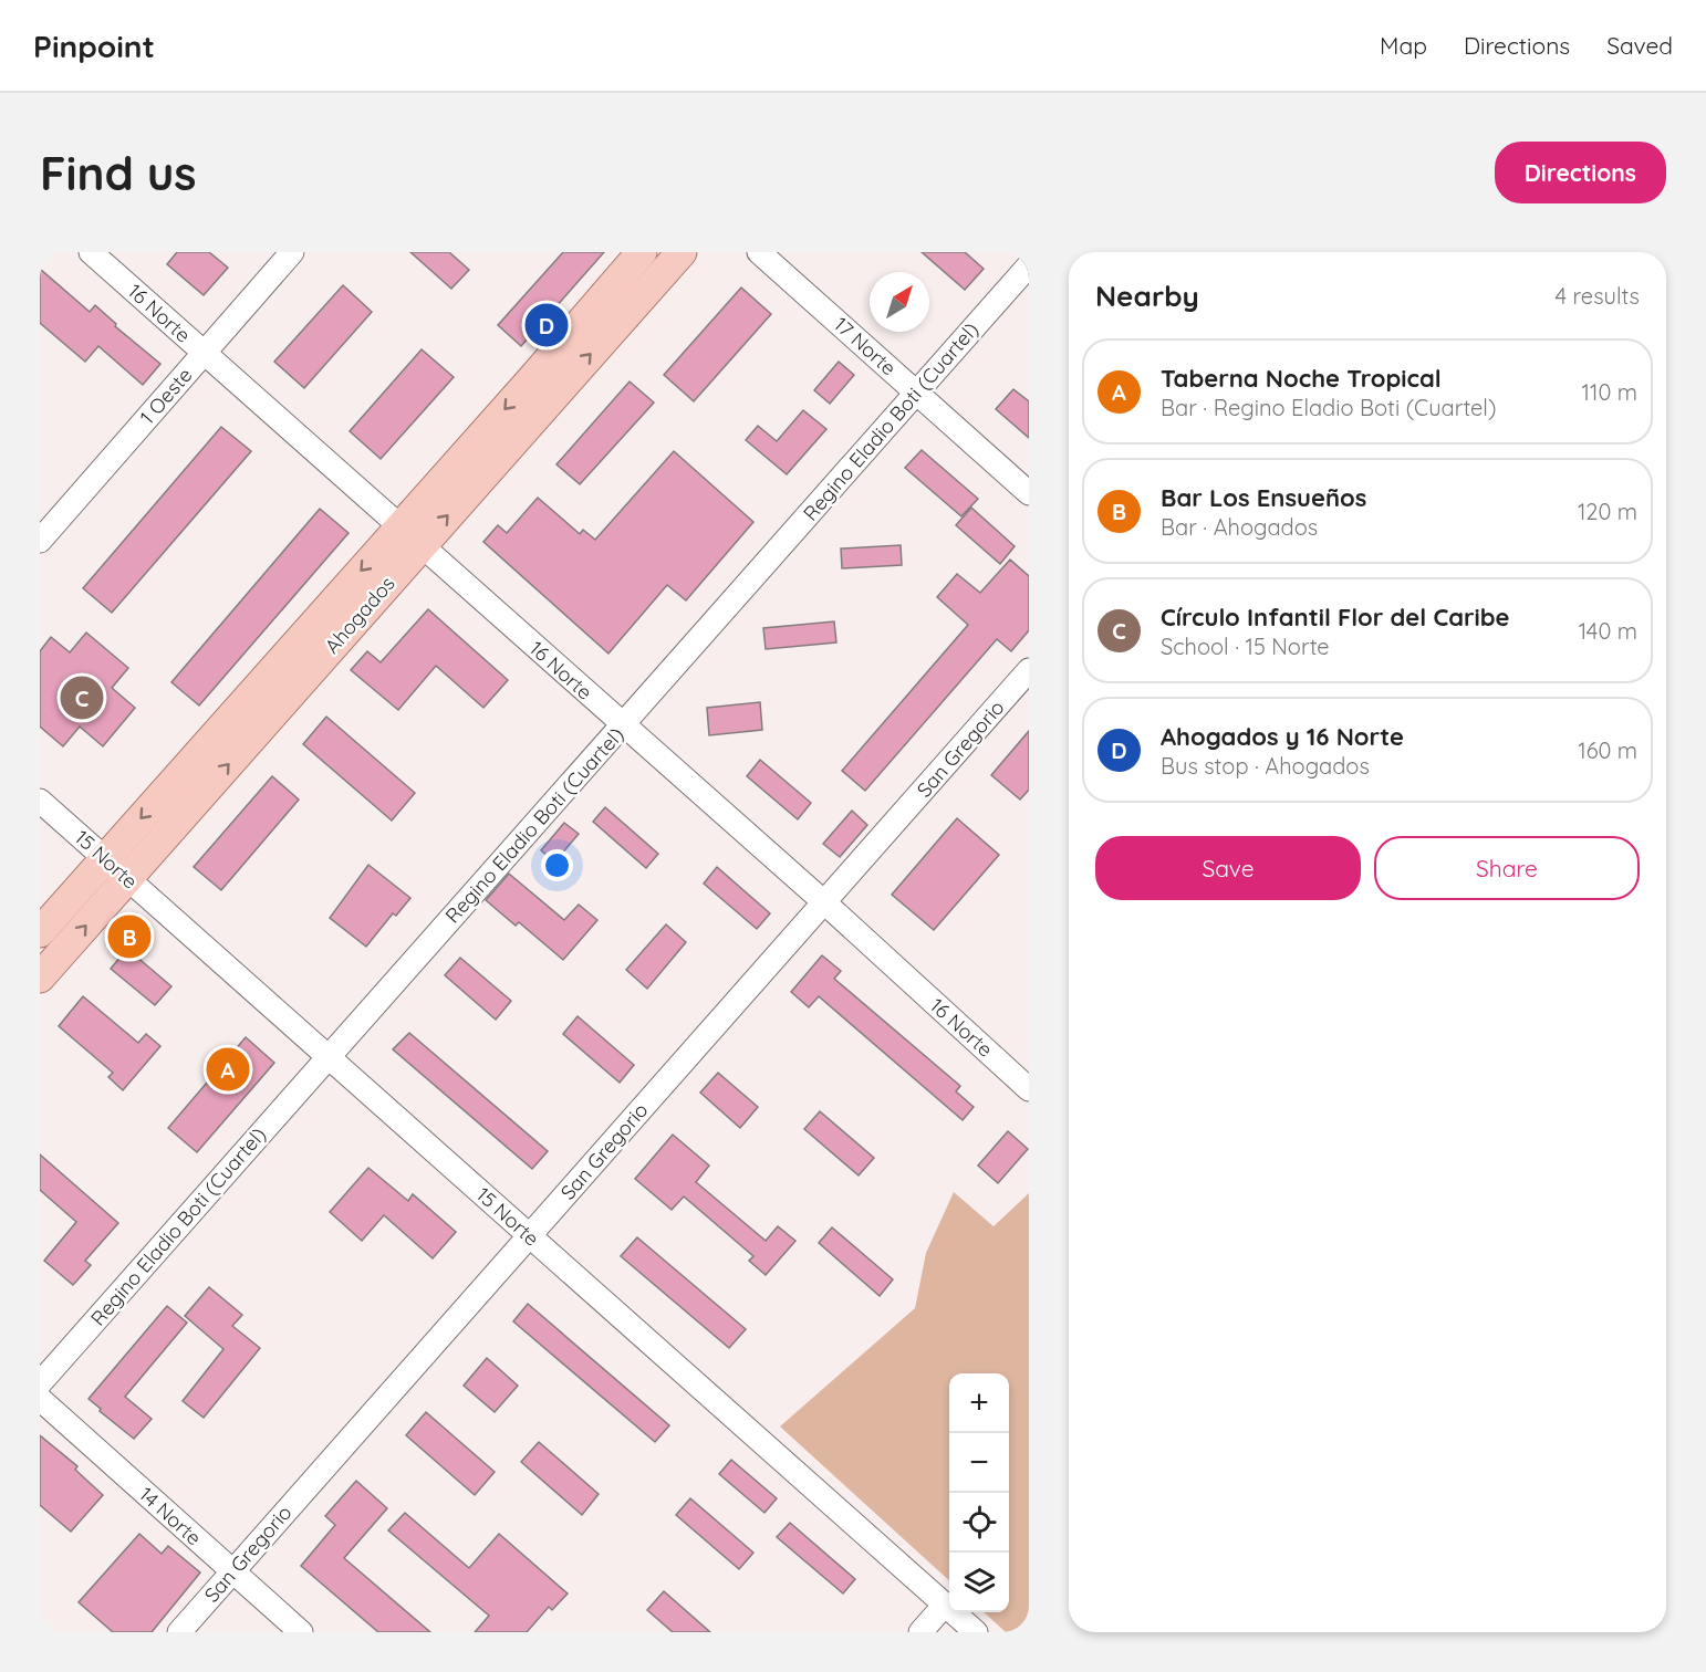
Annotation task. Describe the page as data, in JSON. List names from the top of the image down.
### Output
{
  "streets": {
    "main road": ["Ahogados"],
    "street": [
      "16 Norte",
      "17 Norte",
      "1 Oeste",
      "Regino Eladio Boti (Cuartel)",
      "San Gregorio",
      "15 Norte",
      "14 Norte"
    ]
  },
  "crossings": [
    ["16 Norte", "1 Oeste"],
    ["16 Norte", "Regino Eladio Boti (Cuartel)"],
    ["16 Norte", "Ahogados"],
    ["16 Norte", "San Gregorio"],
    ["17 Norte", "Regino Eladio Boti (Cuartel)"],
    ["Regino Eladio Boti (Cuartel)", "15 Norte"],
    ["Ahogados", "15 Norte"],
    ["San Gregorio", "15 Norte"],
    ["San Gregorio", "14 Norte"]
  ],
  "north": "top right",
  "page": {
    "header": "Pinpoint",
    "nav": ["Map", "Directions", "Saved"],
    "buttons": [
      "Directions",
      ["Save", "Share"]
    ],
    "title": "Find us",
    "heading": ["Nearby", "4 results"],
    "pins": [
      "D",
      "C",
      "B",
      "A"
    ],
    "list": [
      {
        "mark": "A",
        "name": "Taberna Noche Tropical",
        "note": "Bar · Regino Eladio Boti (Cuartel)",
        "value": "110 m"
      },
      {
        "mark": "B",
        "name": "Bar Los Ensueños",
        "note": "Bar · Ahogados",
        "value": "120 m"
      },
      {
        "mark": "C",
        "name": "Círculo Infantil Flor del Caribe",
        "note": "School · 15 Norte",
        "value": "140 m"
      },
      {
        "mark": "D",
        "name": "Ahogados y 16 Norte",
        "note": "Bus stop · Ahogados",
        "value": "160 m"
      }
    ],
    "map_buttons": ["+", "−"]
  }
}
